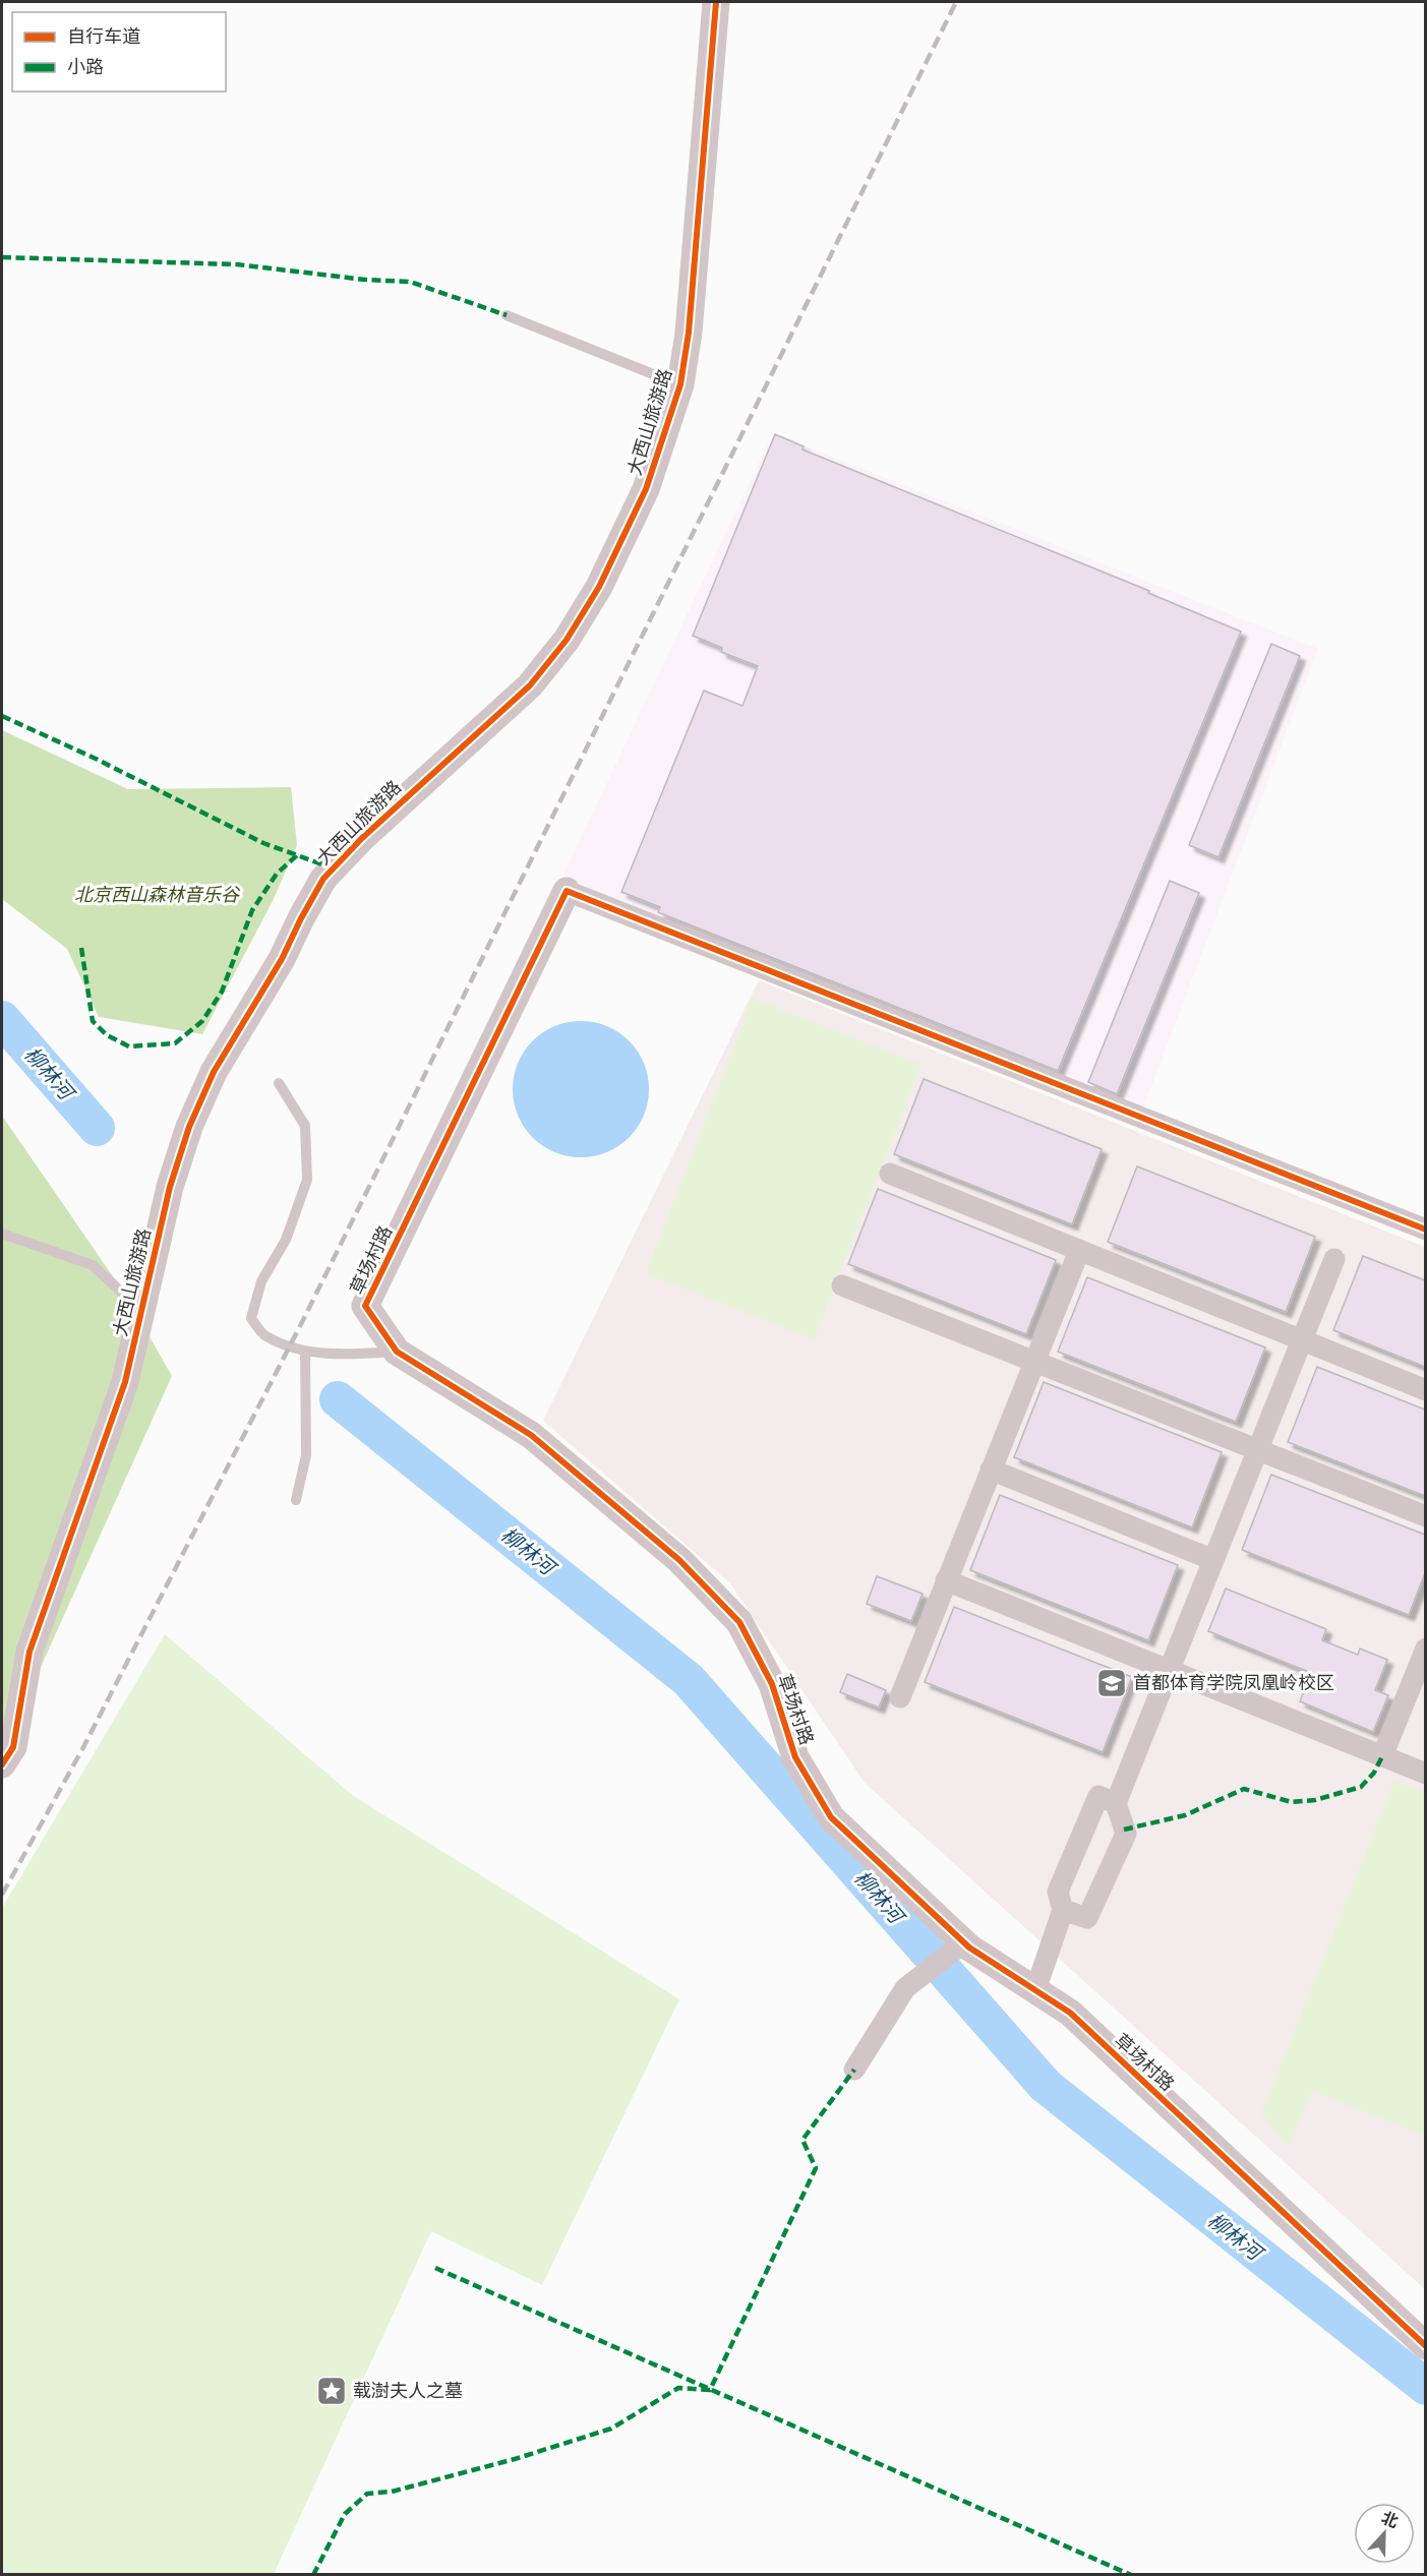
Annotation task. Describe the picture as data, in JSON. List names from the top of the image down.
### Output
{
  "streets": {
    "street": ["大西山旅游路", "草场村路"]
  },
  "water": ["柳林河"],
  "parks": ["北京西山森林音乐谷"],
  "places": {
    "school or university": ["首都体育学院凤凰岭校区"],
    "place": ["载澍夫人之墓"]
  },
  "legend": ["自行车道", "小路"],
  "north": "top"
}
